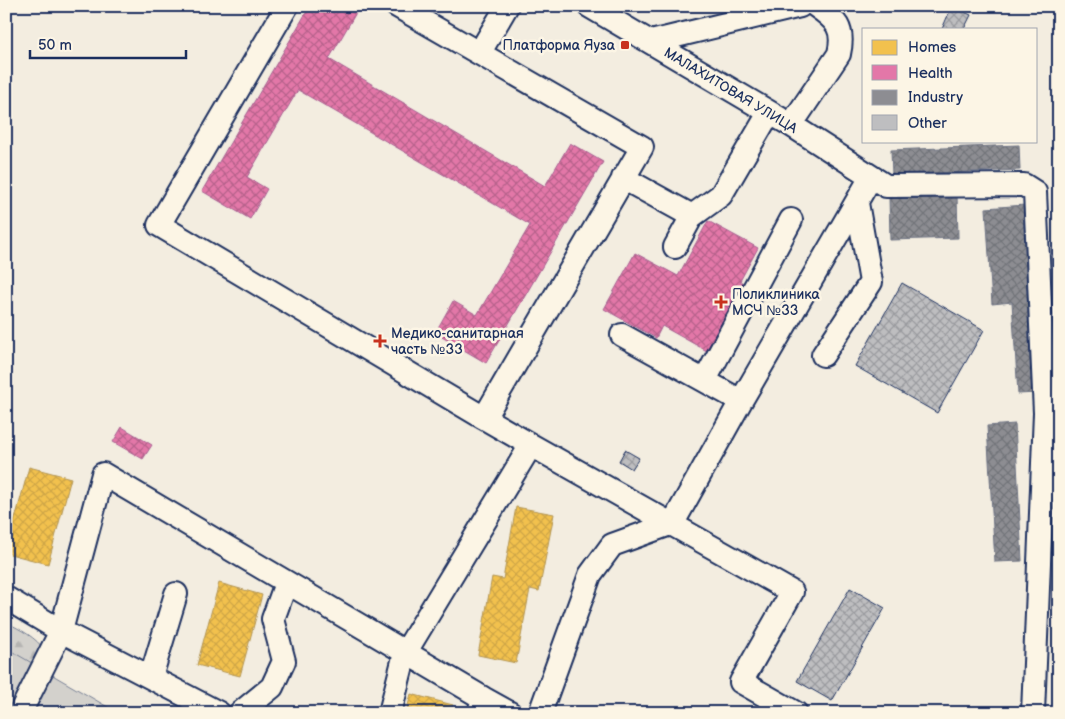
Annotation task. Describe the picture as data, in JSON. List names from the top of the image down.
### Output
{
  "streets": {
    "street": ["МАЛАХИТОВАЯ УЛИЦА"]
  },
  "places": {
    "transit": ["Платформа Яуза"],
    "health": ["Поликлиника МСЧ №33", "Медико-санитарная часть №33"]
  },
  "legend": [
    "Homes",
    "Health",
    "Industry",
    "Other"
  ],
  "scale_bar": "50 m"
}
